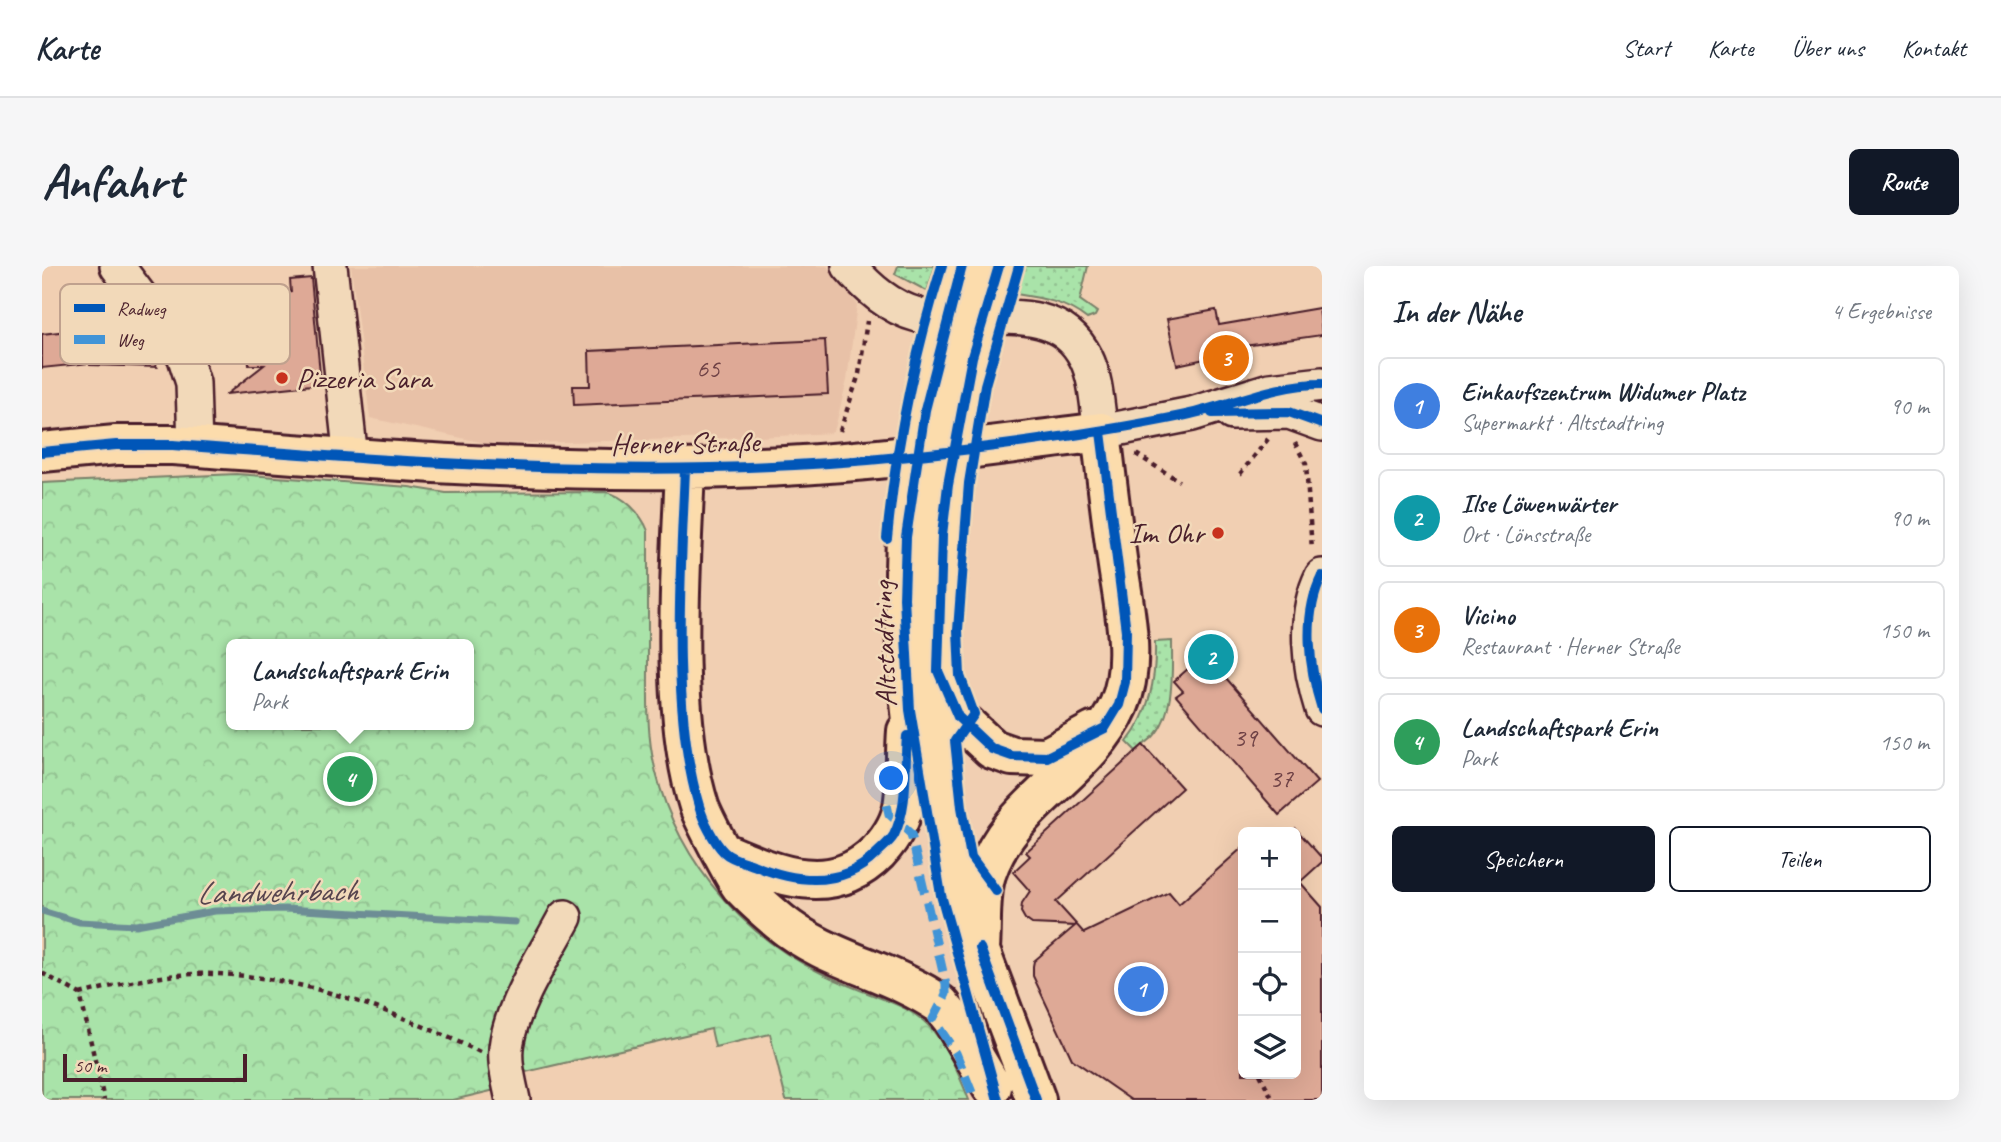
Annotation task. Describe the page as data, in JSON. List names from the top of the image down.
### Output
{
  "streets": {
    "main road": ["Herner Straße", "Altstadtring"]
  },
  "water": ["Landwehrbach"],
  "places": ["Pizzeria Sara", "Im Ohr"],
  "house_numbers": ["65", "39", "37"],
  "legend": ["Radweg", "Weg"],
  "scale_bar": "50 m",
  "page": {
    "header": "Karte",
    "nav": [
      "Start",
      "Karte",
      "Über uns",
      "Kontakt"
    ],
    "buttons": [
      "Route",
      ["Speichern", "Teilen"]
    ],
    "title": "Anfahrt",
    "heading": ["In der Nähe", "4 Ergebnisse"],
    "pins": [
      "3",
      "2",
      "4",
      "1"
    ],
    "list": [
      {
        "mark": "1",
        "name": "Einkaufszentrum Widumer Platz",
        "note": "Supermarkt · Altstadtring",
        "value": "90 m"
      },
      {
        "mark": "2",
        "name": "Ilse Löwenwärter",
        "note": "Ort · Lönsstraße",
        "value": "90 m"
      },
      {
        "mark": "3",
        "name": "Vicino",
        "note": "Restaurant · Herner Straße",
        "value": "150 m"
      },
      {
        "mark": "4",
        "name": "Landschaftspark Erin",
        "note": "Park",
        "value": "150 m"
      }
    ],
    "popup": ["Landschaftspark Erin", "Park"],
    "map_buttons": ["+", "−"],
    "scale": "50 m"
  }
}
